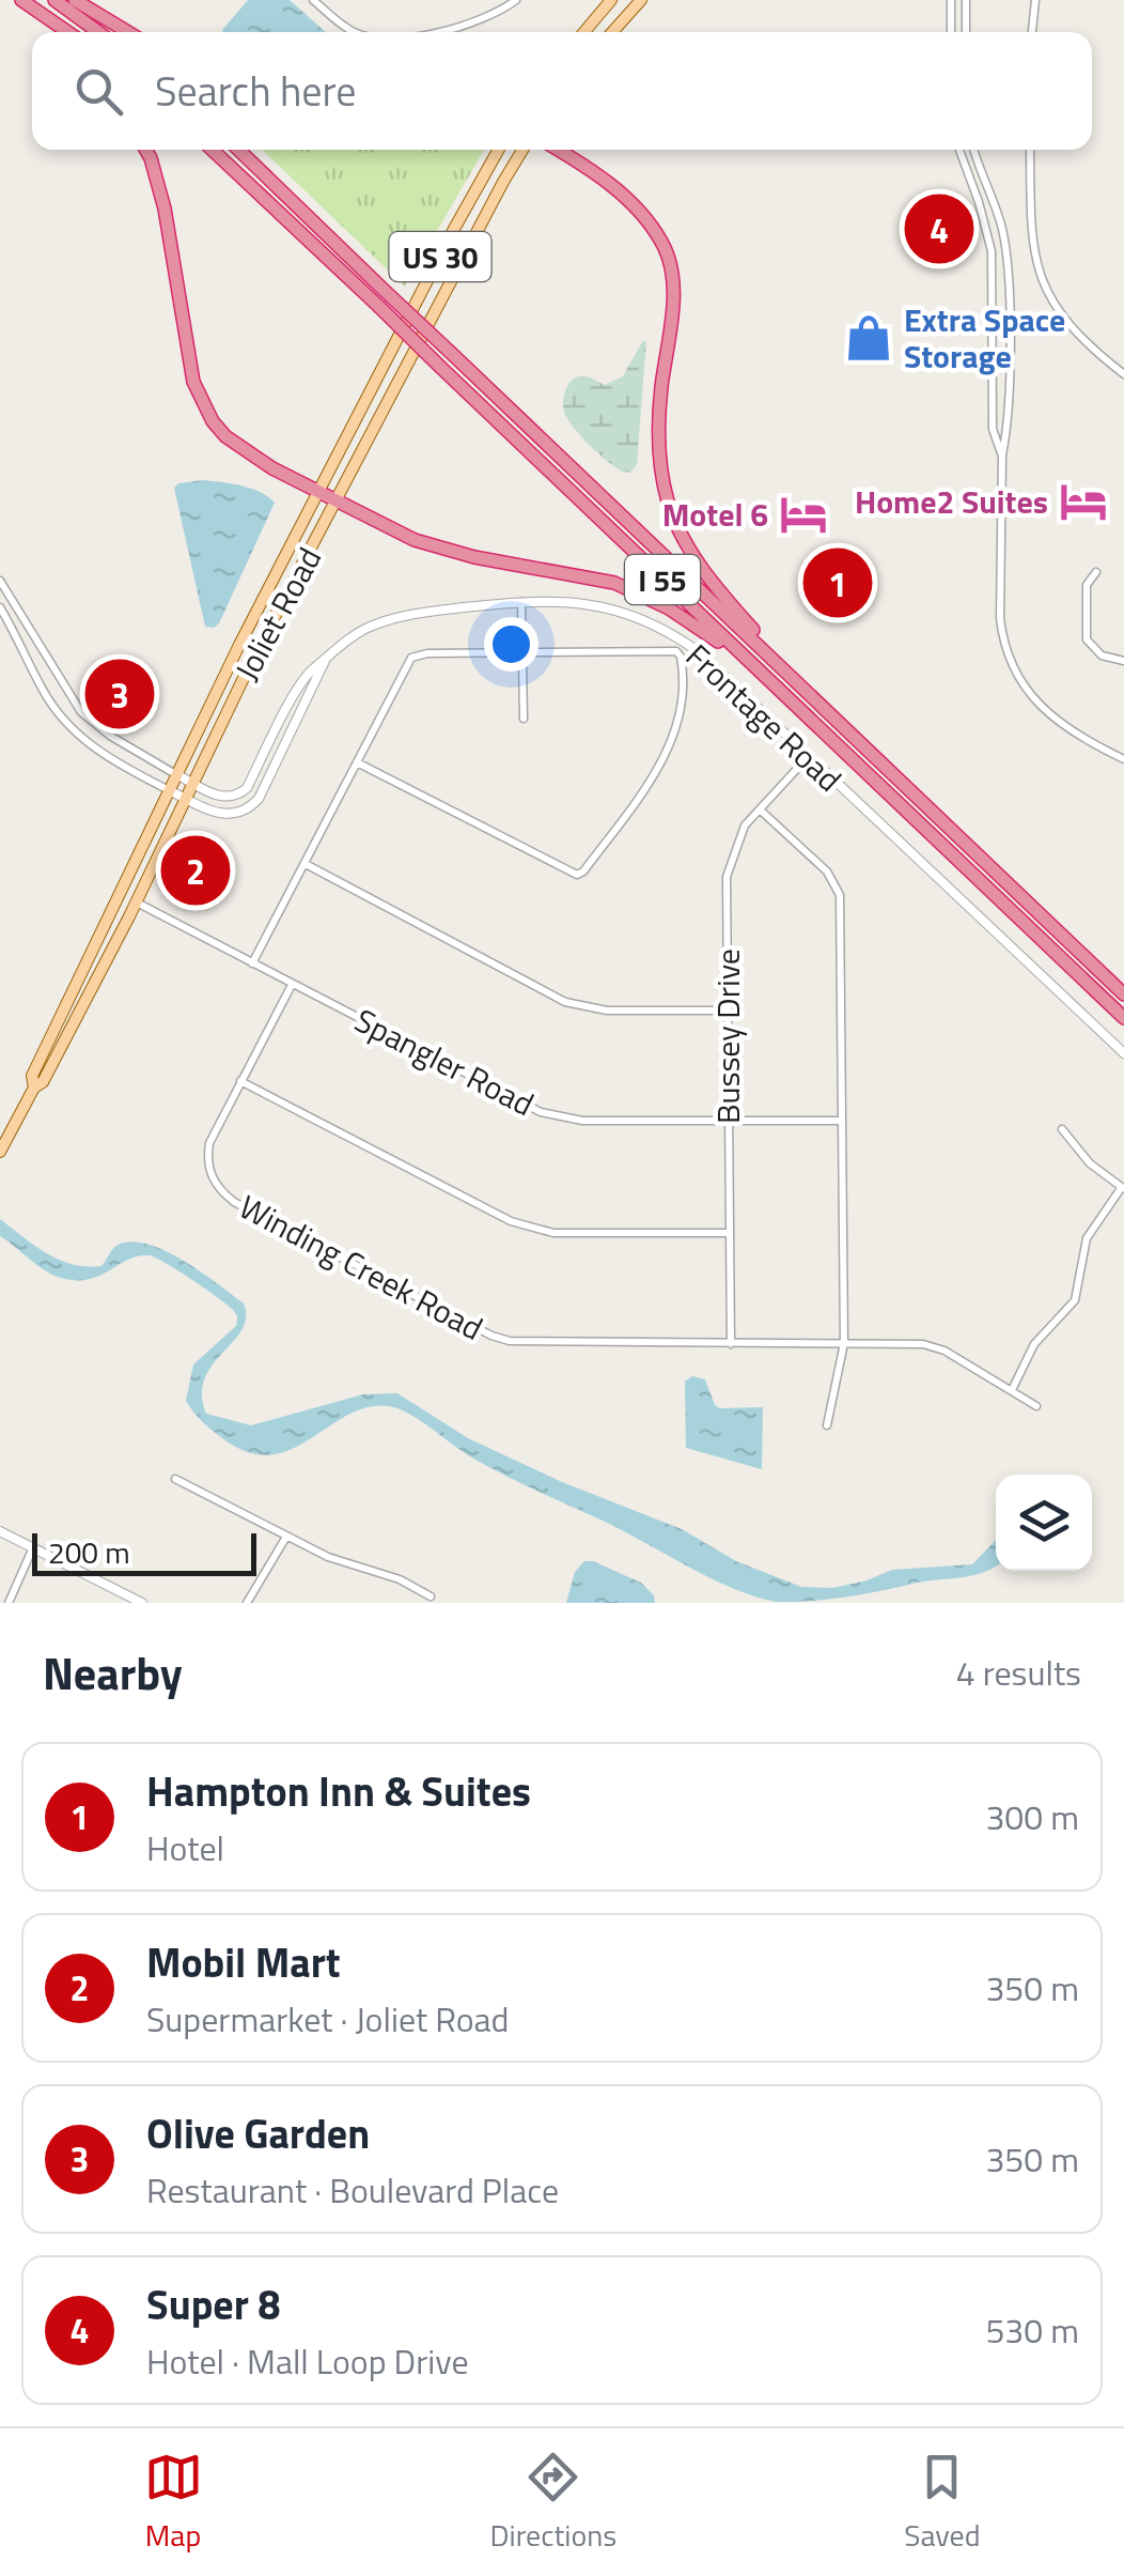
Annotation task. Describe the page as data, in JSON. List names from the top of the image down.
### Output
{
  "streets": {
    "highway": ["I 55"],
    "main road": ["US 30", "Joliet Road"],
    "street": [
      "Frontage Road",
      "Bussey Drive",
      "Spangler Road",
      "Winding Creek Road"
    ]
  },
  "crossings": [
    ["Joliet Road", "Frontage Road"],
    ["Joliet Road", "Spangler Road"],
    ["Frontage Road", "Bussey Drive"],
    ["Bussey Drive", "Spangler Road"],
    ["Bussey Drive", "Winding Creek Road"],
    ["Spangler Road", "Winding Creek Road"]
  ],
  "places": {
    "shop": ["Extra Space Storage"],
    "hotel": ["Home2 Suites", "Motel 6"]
  },
  "scale_bar": "200 m",
  "page": {
    "search": "Search here",
    "pins": [
      "4",
      "1",
      "3",
      "2"
    ],
    "scale": "200 m",
    "heading": ["Nearby", "4 results"],
    "list": [
      {
        "mark": "1",
        "name": "Hampton Inn & Suites",
        "note": "Hotel",
        "value": "300 m"
      },
      {
        "mark": "2",
        "name": "Mobil Mart",
        "note": "Supermarket · Joliet Road",
        "value": "350 m"
      },
      {
        "mark": "3",
        "name": "Olive Garden",
        "note": "Restaurant · Boulevard Place",
        "value": "350 m"
      },
      {
        "mark": "4",
        "name": "Super 8",
        "note": "Hotel · Mall Loop Drive",
        "value": "530 m"
      }
    ],
    "nav": ["Map", "Directions", "Saved"]
  }
}
